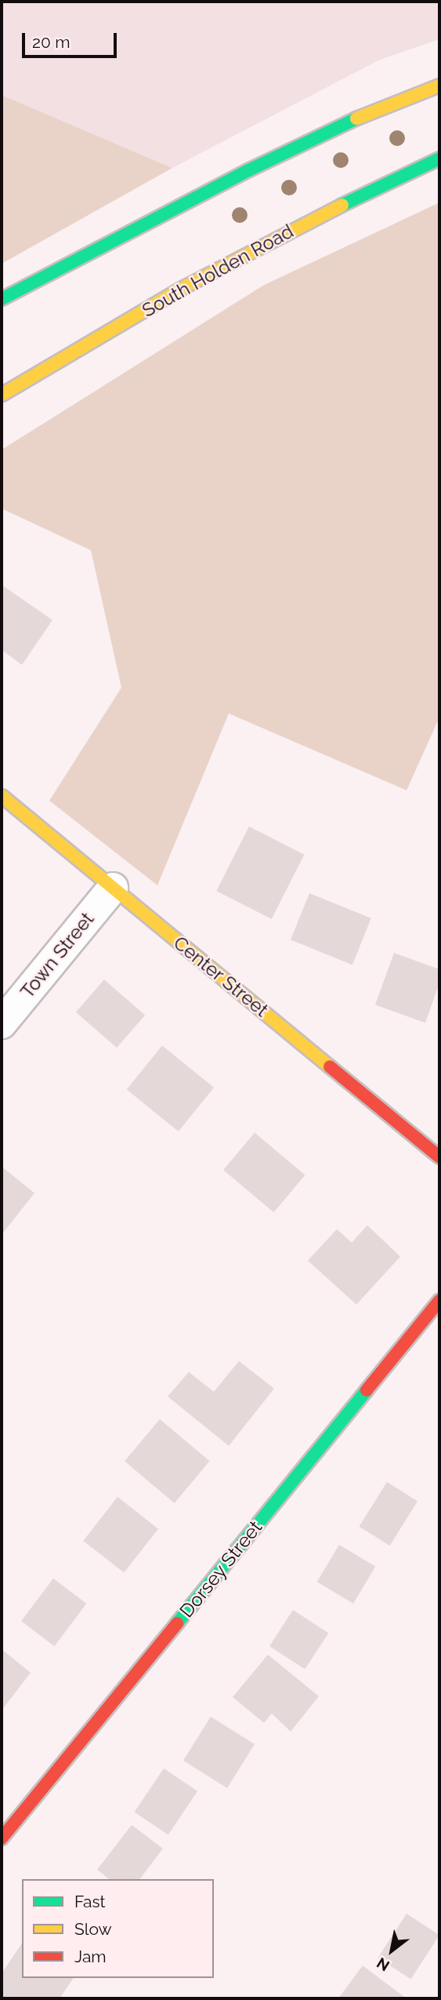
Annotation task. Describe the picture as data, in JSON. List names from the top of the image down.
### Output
{
  "streets": {
    "street": [
      "South Holden Road",
      "Town Street",
      "Center Street",
      "Dorsey Street"
    ]
  },
  "crossings": [
    ["Town Street", "Center Street"]
  ],
  "legend": ["Fast", "Slow", "Jam"],
  "scale_bar": "20 m",
  "north": "bottom left"
}
